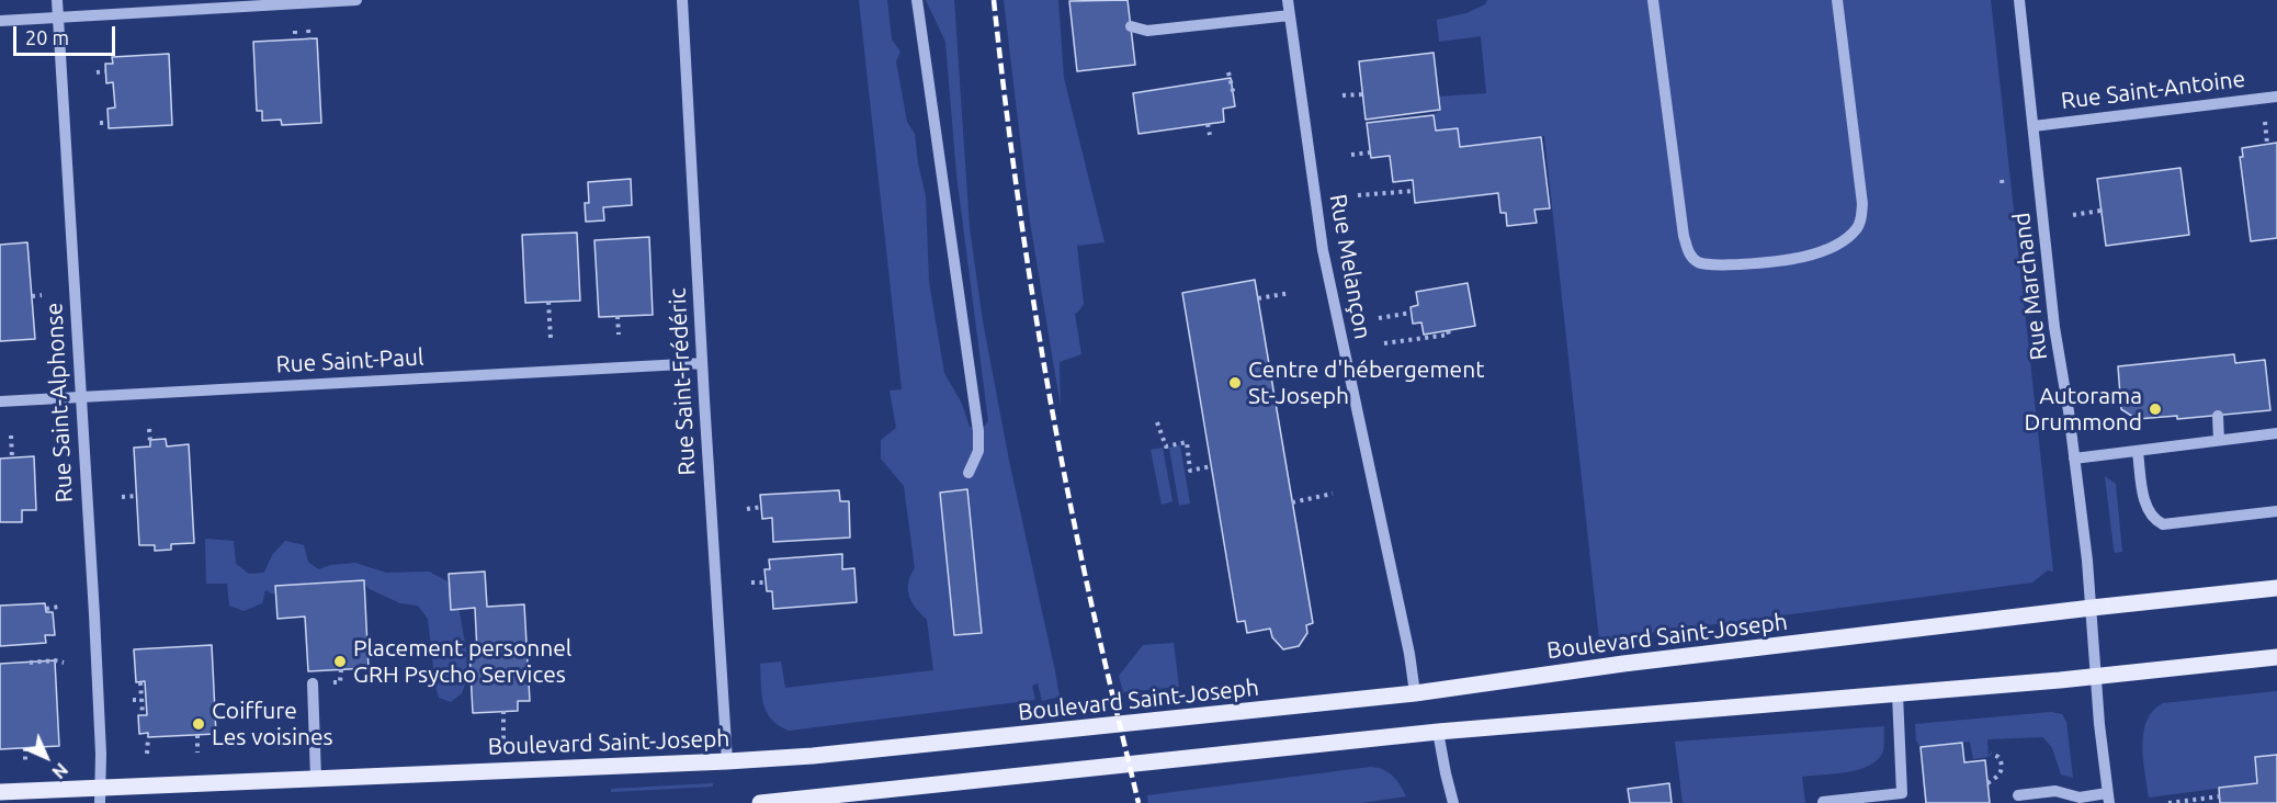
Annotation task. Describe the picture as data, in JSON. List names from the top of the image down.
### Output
{
  "streets": {
    "main road": ["Boulevard Saint-Joseph"],
    "street": [
      "Rue Saint-Antoine",
      "Rue Melançon",
      "Rue Marchand",
      "Rue Saint-Paul",
      "Rue Saint-Frédéric",
      "Rue Saint-Alphonse"
    ]
  },
  "crossings": [
    ["Rue Saint-Antoine", "Rue Marchand"],
    ["Rue Melançon", "Boulevard Saint-Joseph"],
    ["Rue Marchand", "Boulevard Saint-Joseph"],
    ["Rue Saint-Paul", "Rue Saint-Frédéric"],
    ["Rue Saint-Paul", "Rue Saint-Alphonse"],
    ["Rue Saint-Frédéric", "Boulevard Saint-Joseph"],
    ["Rue Saint-Alphonse", "Boulevard Saint-Joseph"]
  ],
  "places": [
    "Centre d'hébergement St-Joseph",
    "Autorama Drummond",
    "Placement personnel GRH Psycho Services",
    "Coiffure Les voisines"
  ],
  "scale_bar": "20 m",
  "north": "bottom right"
}
